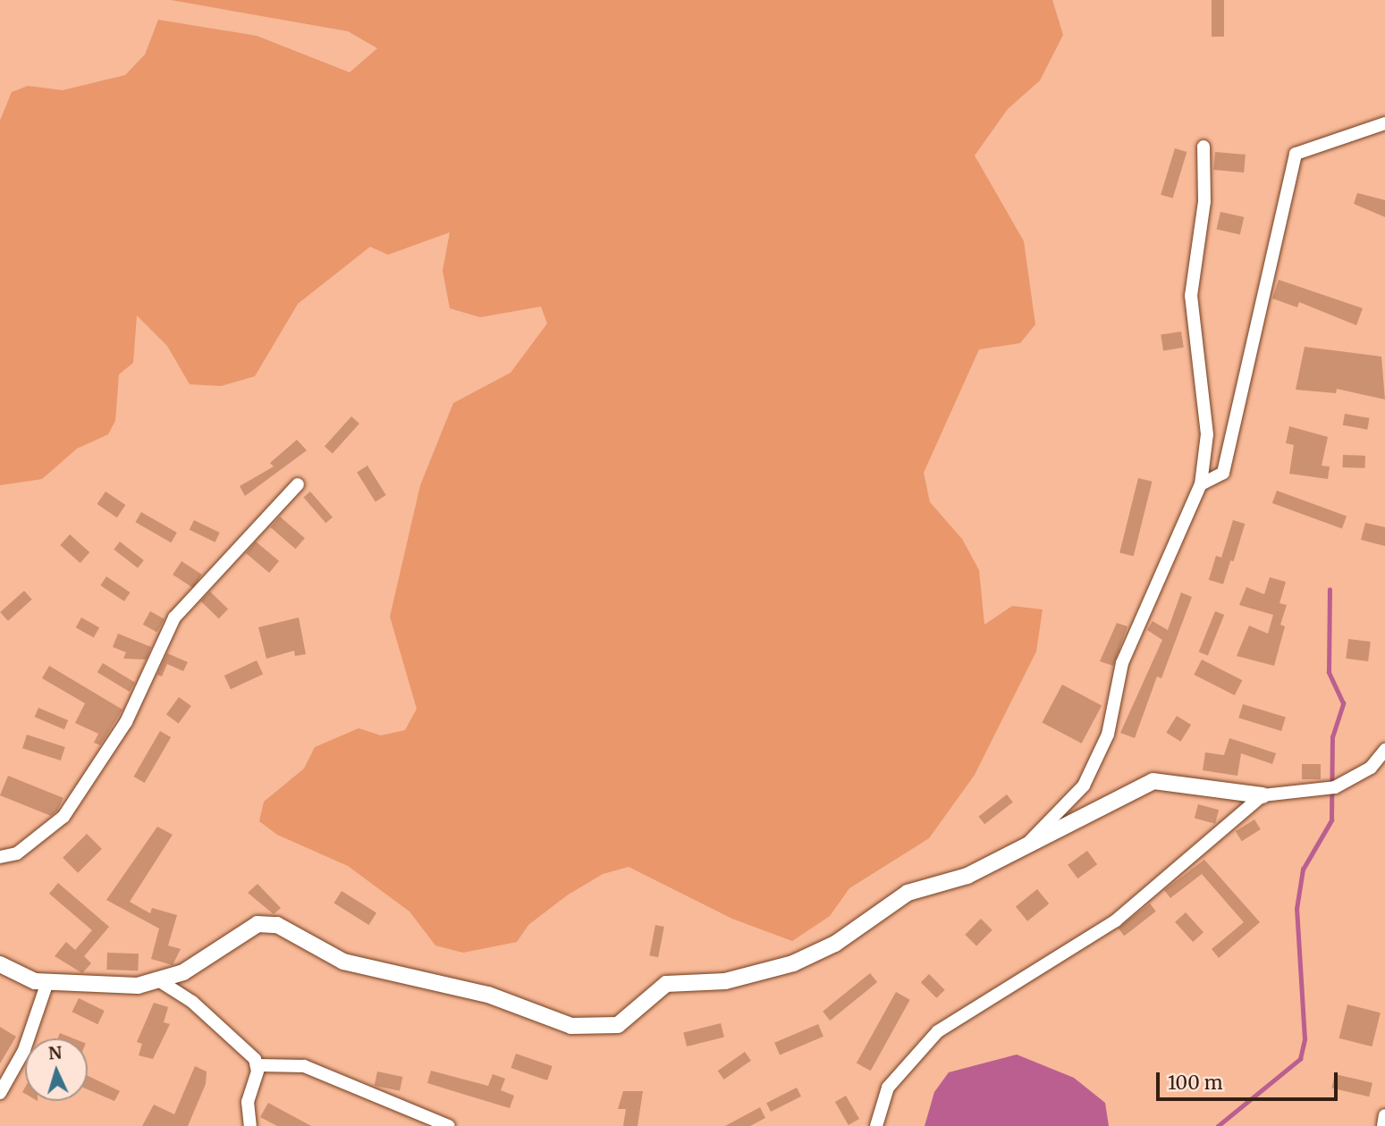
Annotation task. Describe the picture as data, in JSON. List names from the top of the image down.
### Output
{
  "scale_bar": "100 m",
  "north": "top"
}
